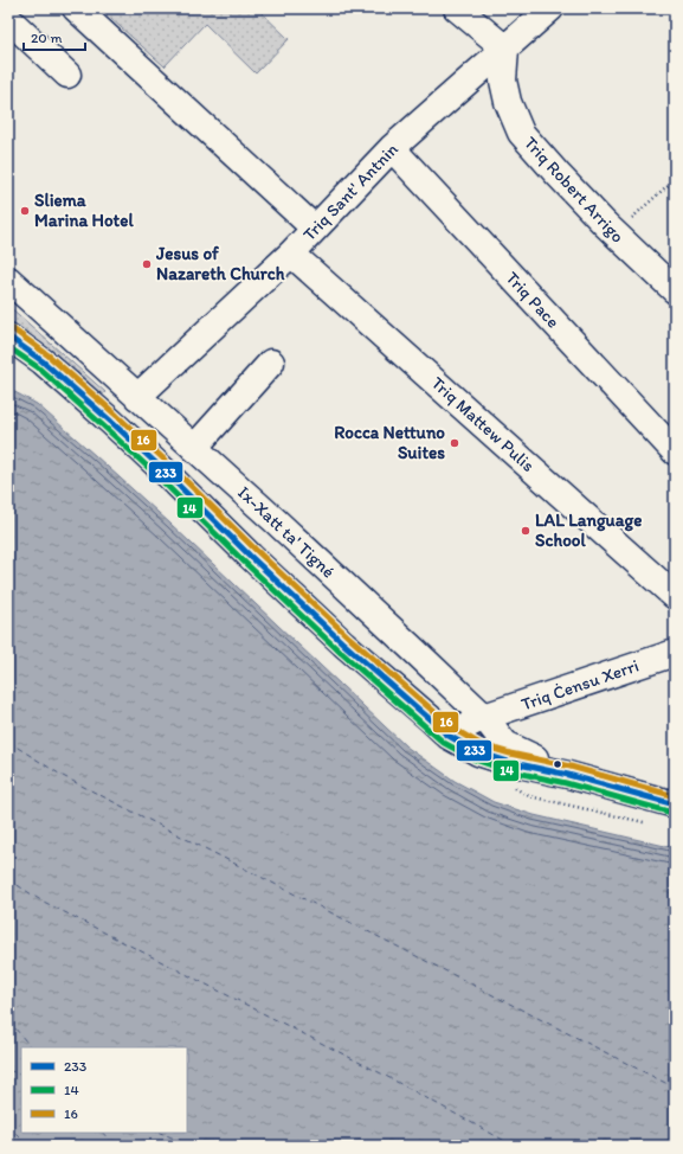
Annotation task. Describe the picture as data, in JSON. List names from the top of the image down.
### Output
{
  "streets": {
    "street": [
      "Triq Robert Arrigo",
      "Triq Sant' Antnin",
      "Triq Pace",
      "Triq Mattew Pulis",
      "Ix-Xatt ta' Tigné",
      "Triq Ċensu Xerri"
    ]
  },
  "crossings": [
    ["Triq Robert Arrigo", "Triq Sant' Antnin"],
    ["Triq Sant' Antnin", "Triq Pace"],
    ["Triq Sant' Antnin", "Triq Mattew Pulis"],
    ["Triq Sant' Antnin", "Ix-Xatt ta' Tigné"],
    ["Ix-Xatt ta' Tigné", "Triq Ċensu Xerri"]
  ],
  "places": [
    "Sliema Marina Hotel",
    "Jesus of Nazareth Church",
    "Rocca Nettuno Suites",
    "LAL Language School"
  ],
  "lines": ["transit line 16", "transit line 233", "transit line 14"],
  "legend": ["233", "14", "16"],
  "scale_bar": "20 m"
}
